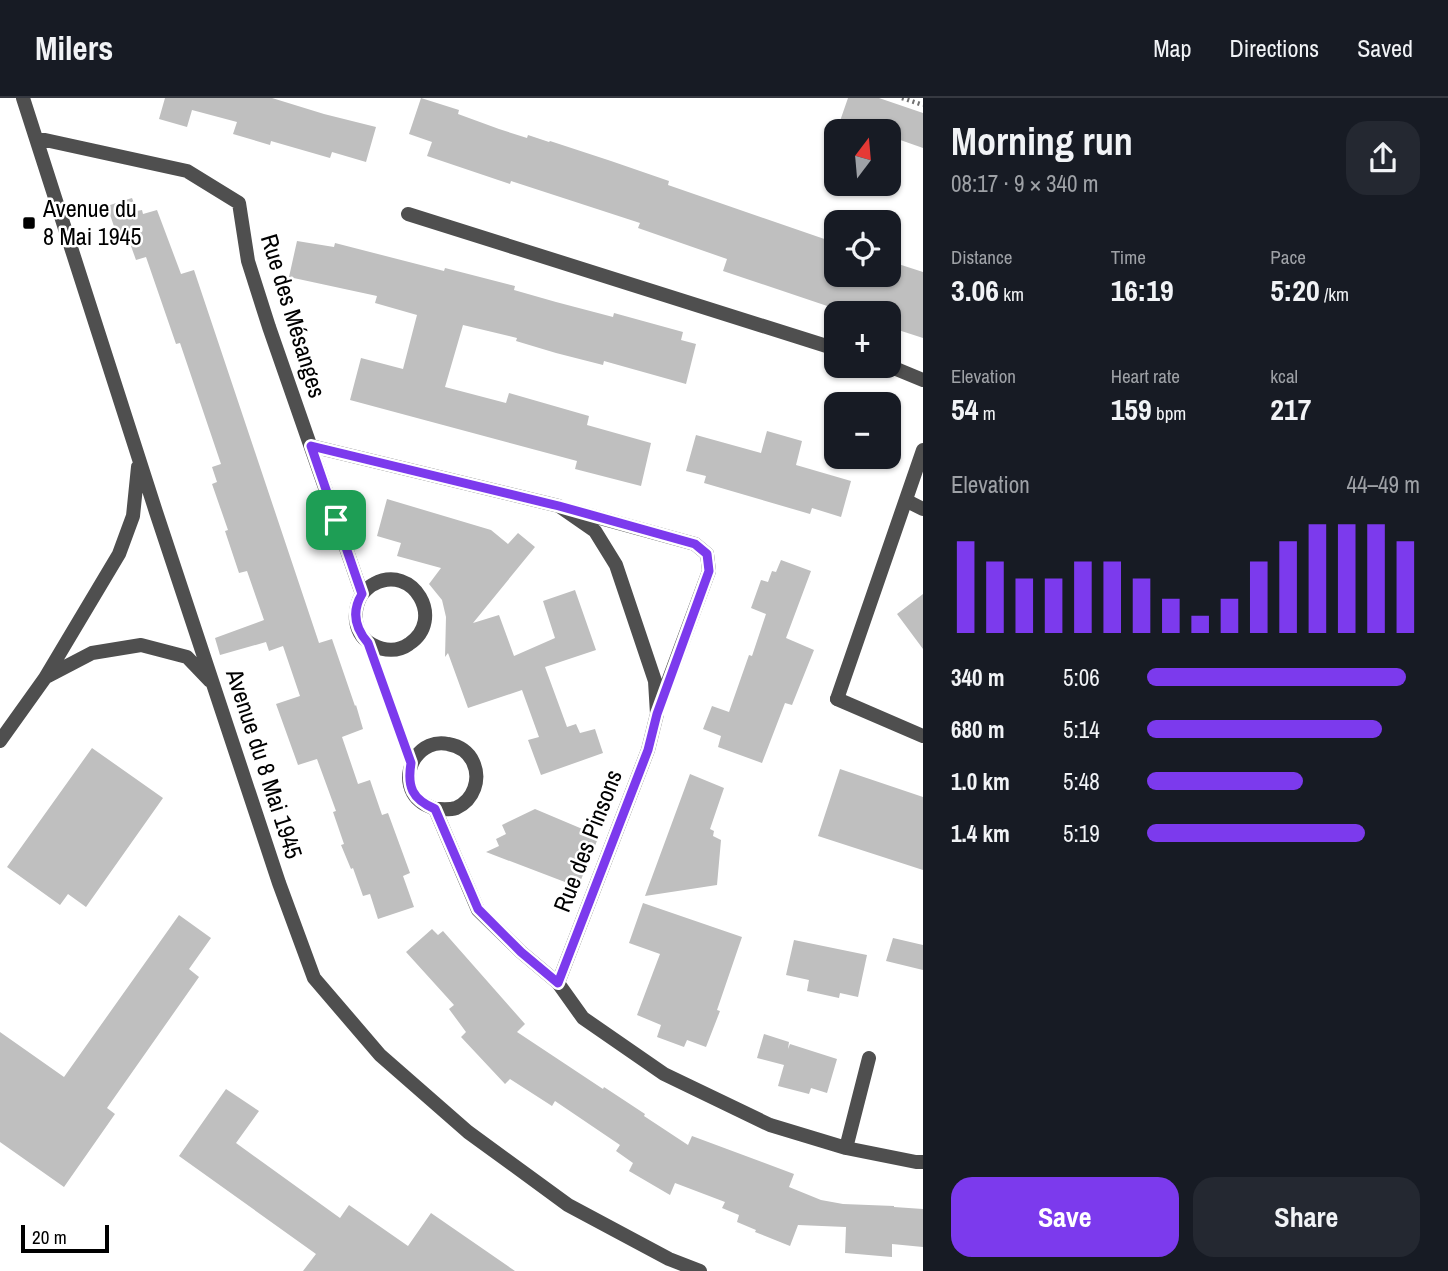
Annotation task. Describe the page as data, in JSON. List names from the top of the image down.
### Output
{
  "streets": {
    "street": ["Rue des Mésanges", "Avenue du 8 Mai 1945", "Rue des Pinsons"]
  },
  "crossings": [
    ["Rue des Mésanges", "Avenue du 8 Mai 1945"],
    ["Rue des Mésanges", "Rue des Pinsons"]
  ],
  "places": {
    "transit": ["Avenue du 8 Mai 1945"]
  },
  "scale_bar": "20 m",
  "north": "top",
  "page": {
    "header": "Milers",
    "nav": ["Map", "Directions", "Saved"],
    "heading": ["Morning run", "08:17 · 9 × 340 m"],
    "map_buttons": ["+", "−"],
    "stats": [
      ["Distance", "3.06 km"],
      ["Time", "16:19"],
      ["Pace", "5:20 /km"],
      ["Elevation", "54 m"],
      ["Heart rate", "159 bpm"],
      ["kcal", "217"]
    ],
    "chart": ["Elevation", "44–49 m"],
    "list": [
      {
        "name": "340 m",
        "note": "5:06"
      },
      {
        "name": "680 m",
        "note": "5:14"
      },
      {
        "name": "1.0 km",
        "note": "5:48"
      },
      {
        "name": "1.4 km",
        "note": "5:19"
      }
    ],
    "buttons": ["Save", "Share"],
    "scale": "20 m"
  }
}
